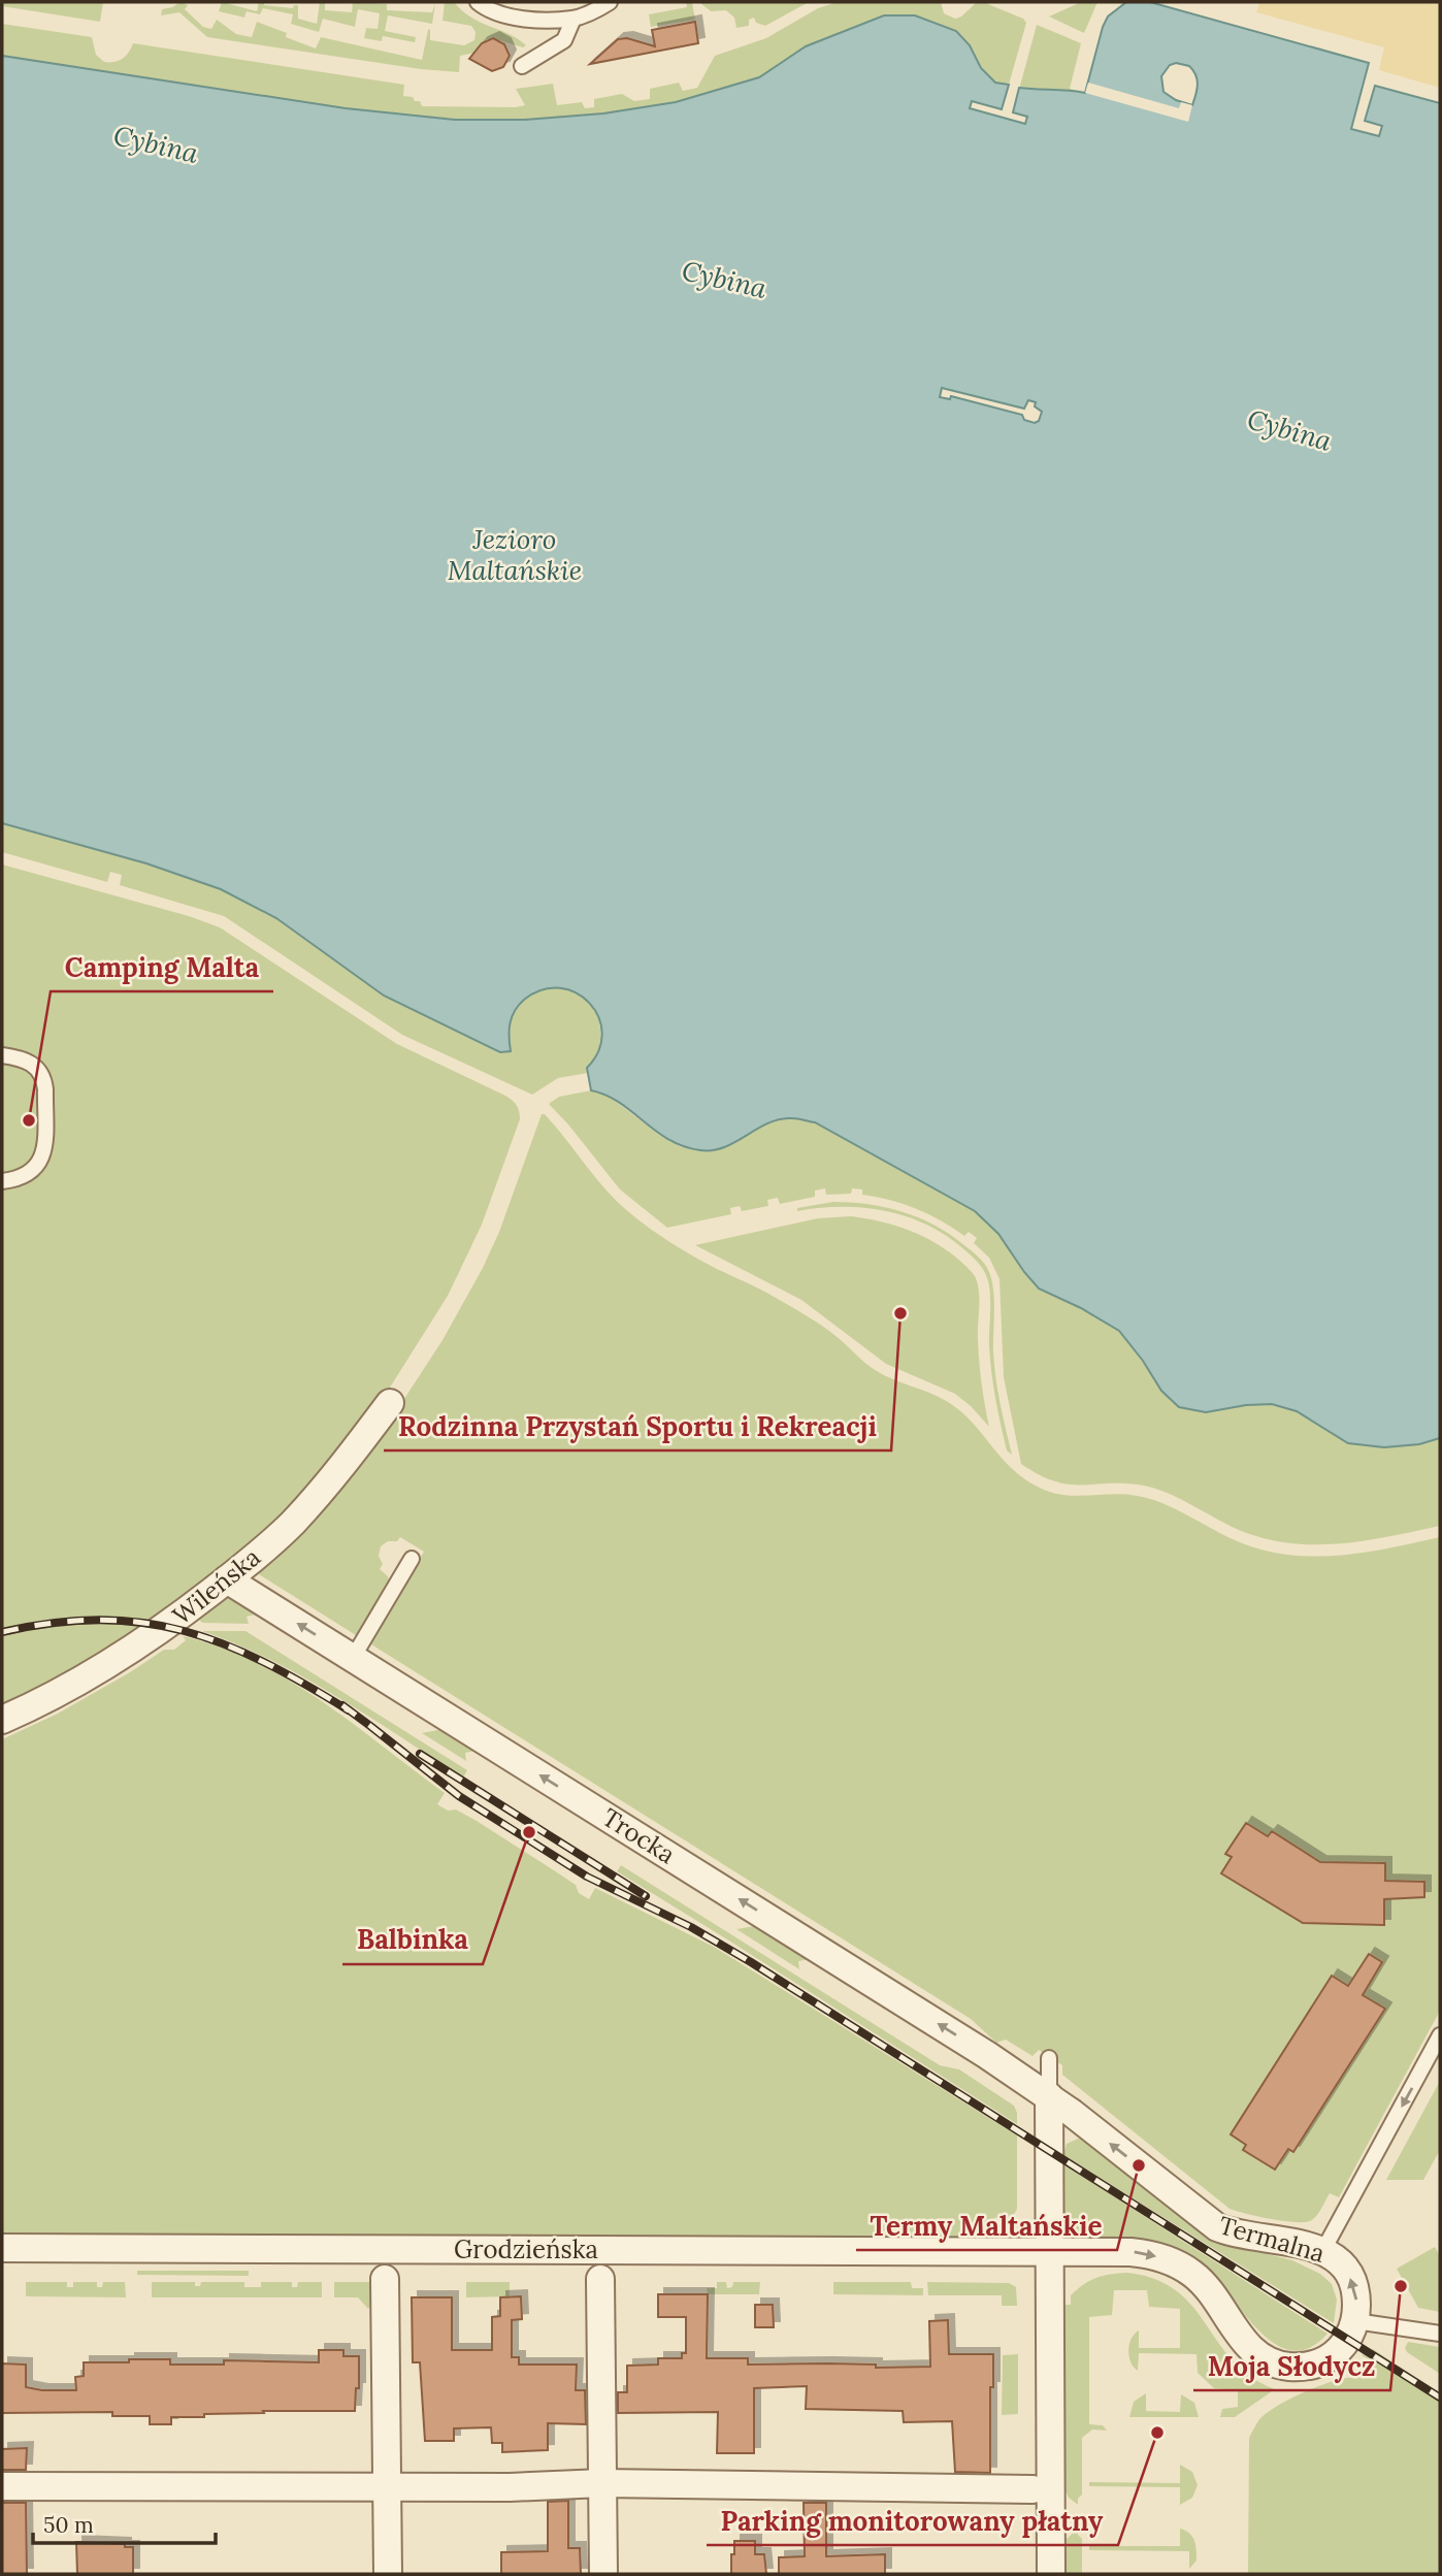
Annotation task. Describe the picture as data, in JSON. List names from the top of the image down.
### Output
{
  "streets": {
    "street": [
      "Wileńska",
      "Trocka",
      "Termalna",
      "Grodzieńska"
    ]
  },
  "crossings": [
    ["Wileńska", "Trocka"],
    ["Trocka", "Termalna"]
  ],
  "one_way": ["Trocka", "Termalna"],
  "water": ["Cybina", "Jezioro Maltańskie"],
  "places": [
    "Camping Malta",
    "Rodzinna Przystań Sportu i Rekreacji",
    "Balbinka",
    "Termy Maltańskie",
    "Moja Słodycz",
    "Parking monitorowany płatny"
  ],
  "scale_bar": "50 m"
}
